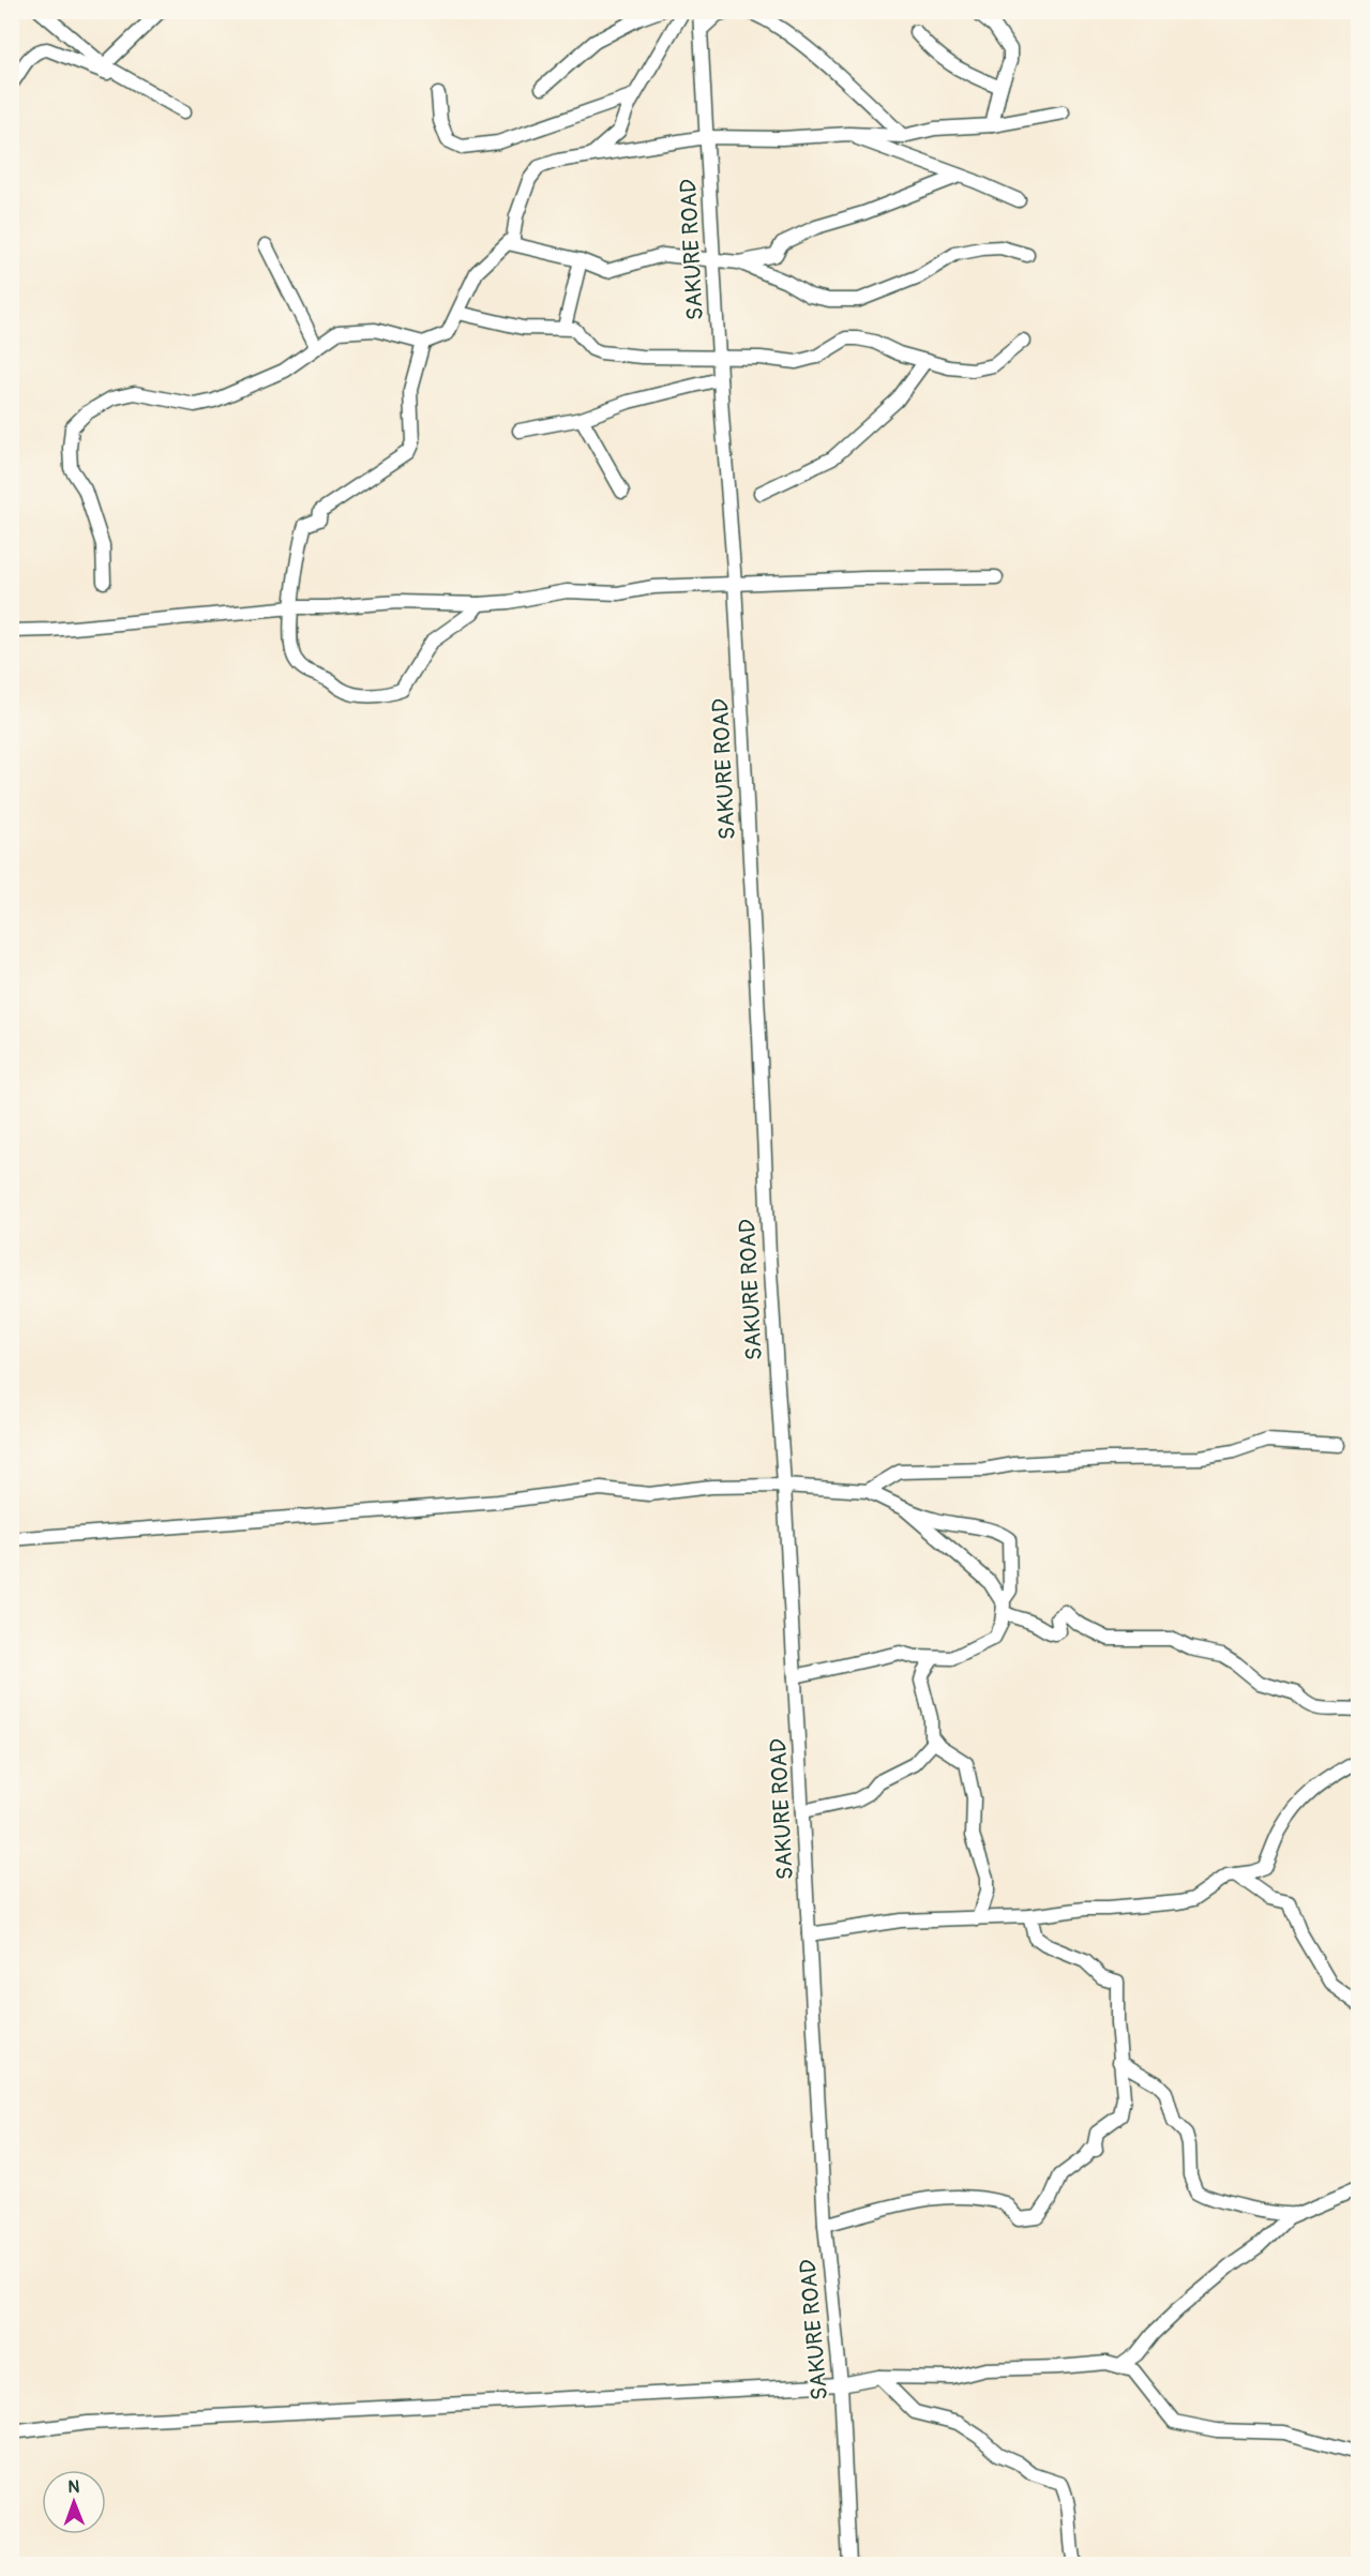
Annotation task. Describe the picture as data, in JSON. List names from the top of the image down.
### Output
{
  "streets": {
    "street": ["SAKURE ROAD"]
  },
  "north": "top"
}
